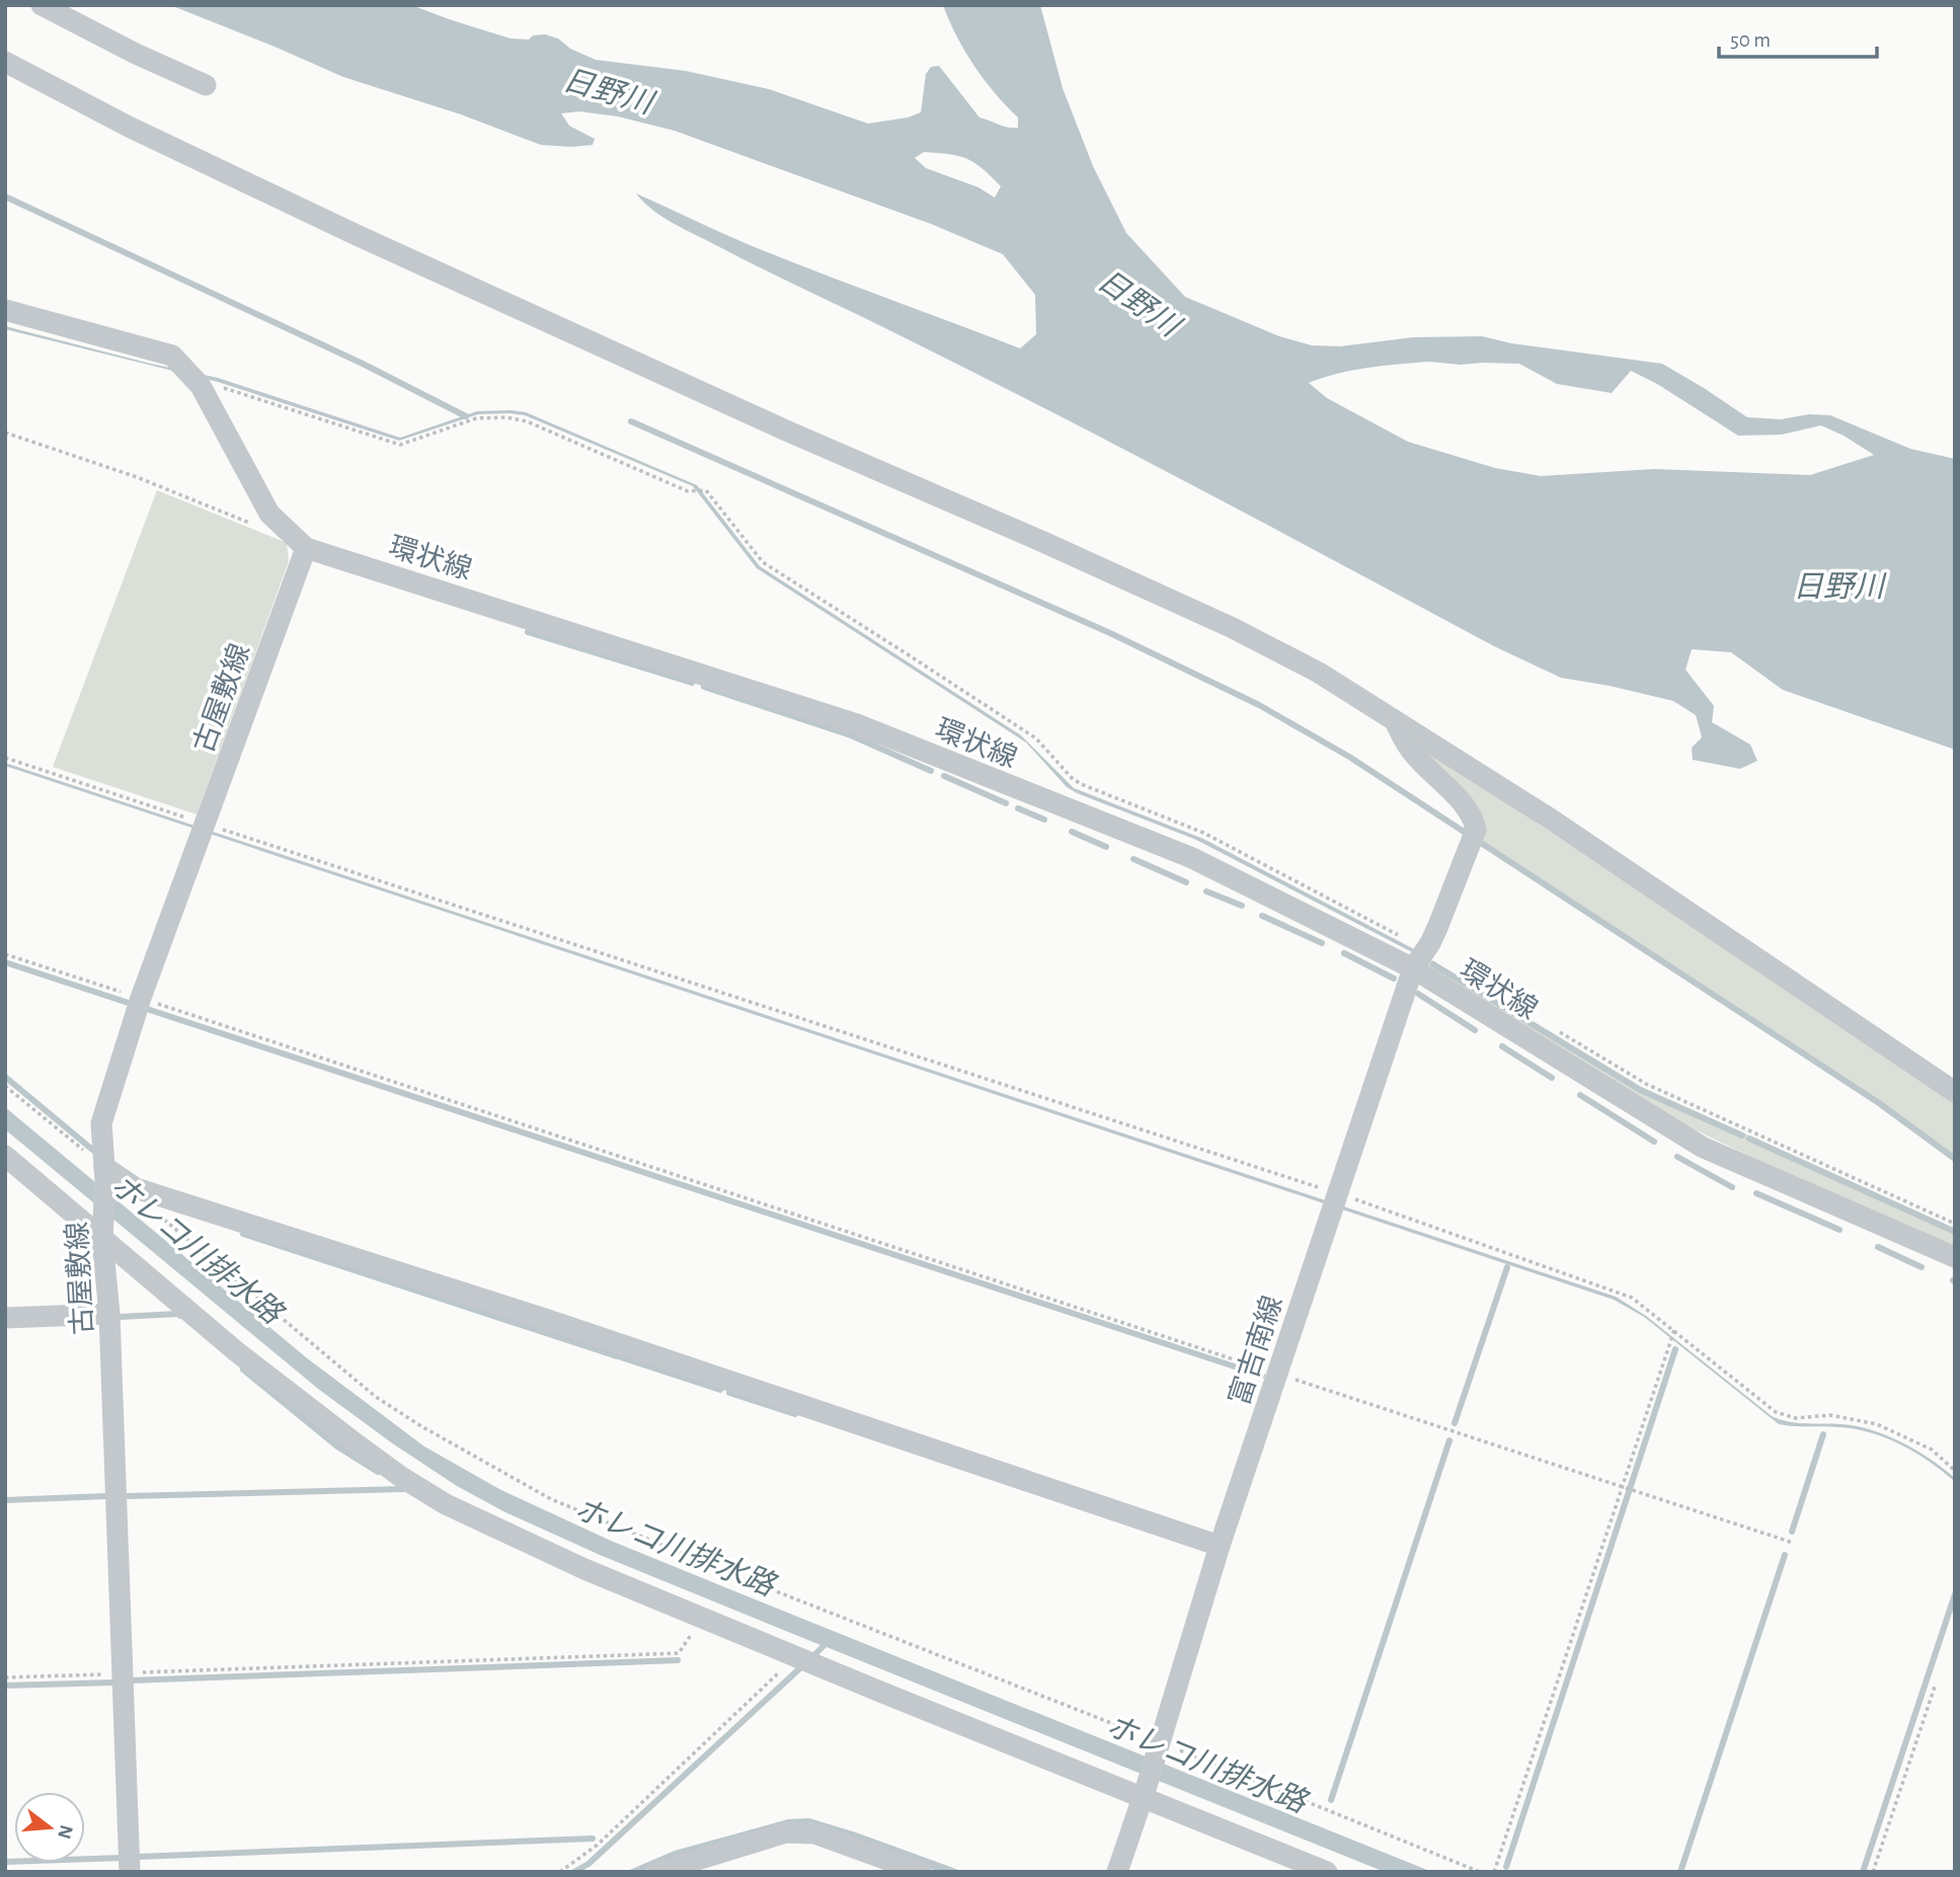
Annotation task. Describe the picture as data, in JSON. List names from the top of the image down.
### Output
{
  "streets": {
    "street": ["環状線", "古屋敷線", "富吉南線"]
  },
  "crossings": [
    ["環状線", "古屋敷線"],
    ["環状線", "富吉南線"]
  ],
  "water": ["日野川", "ホレコ川排水路"],
  "scale_bar": "50 m",
  "north": "right"
}
